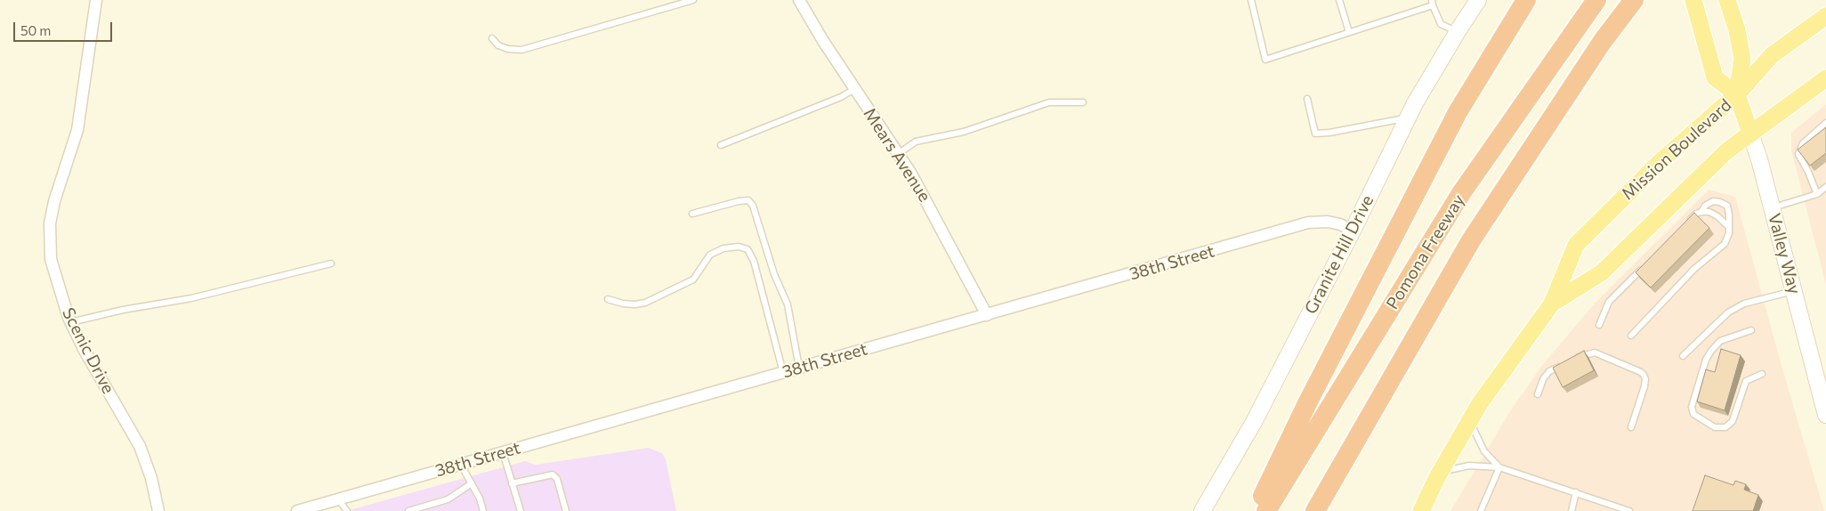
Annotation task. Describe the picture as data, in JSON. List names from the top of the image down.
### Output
{
  "streets": {
    "highway": ["Pomona Freeway"],
    "main road": ["Mission Boulevard", "Valley Way"],
    "street": [
      "Mears Avenue",
      "Granite Hill Drive",
      "38th Street",
      "Scenic Drive"
    ]
  },
  "crossings": [
    ["Mission Boulevard", "Valley Way"],
    ["Mears Avenue", "38th Street"],
    ["Granite Hill Drive", "38th Street"]
  ],
  "scale_bar": "50 m"
}
